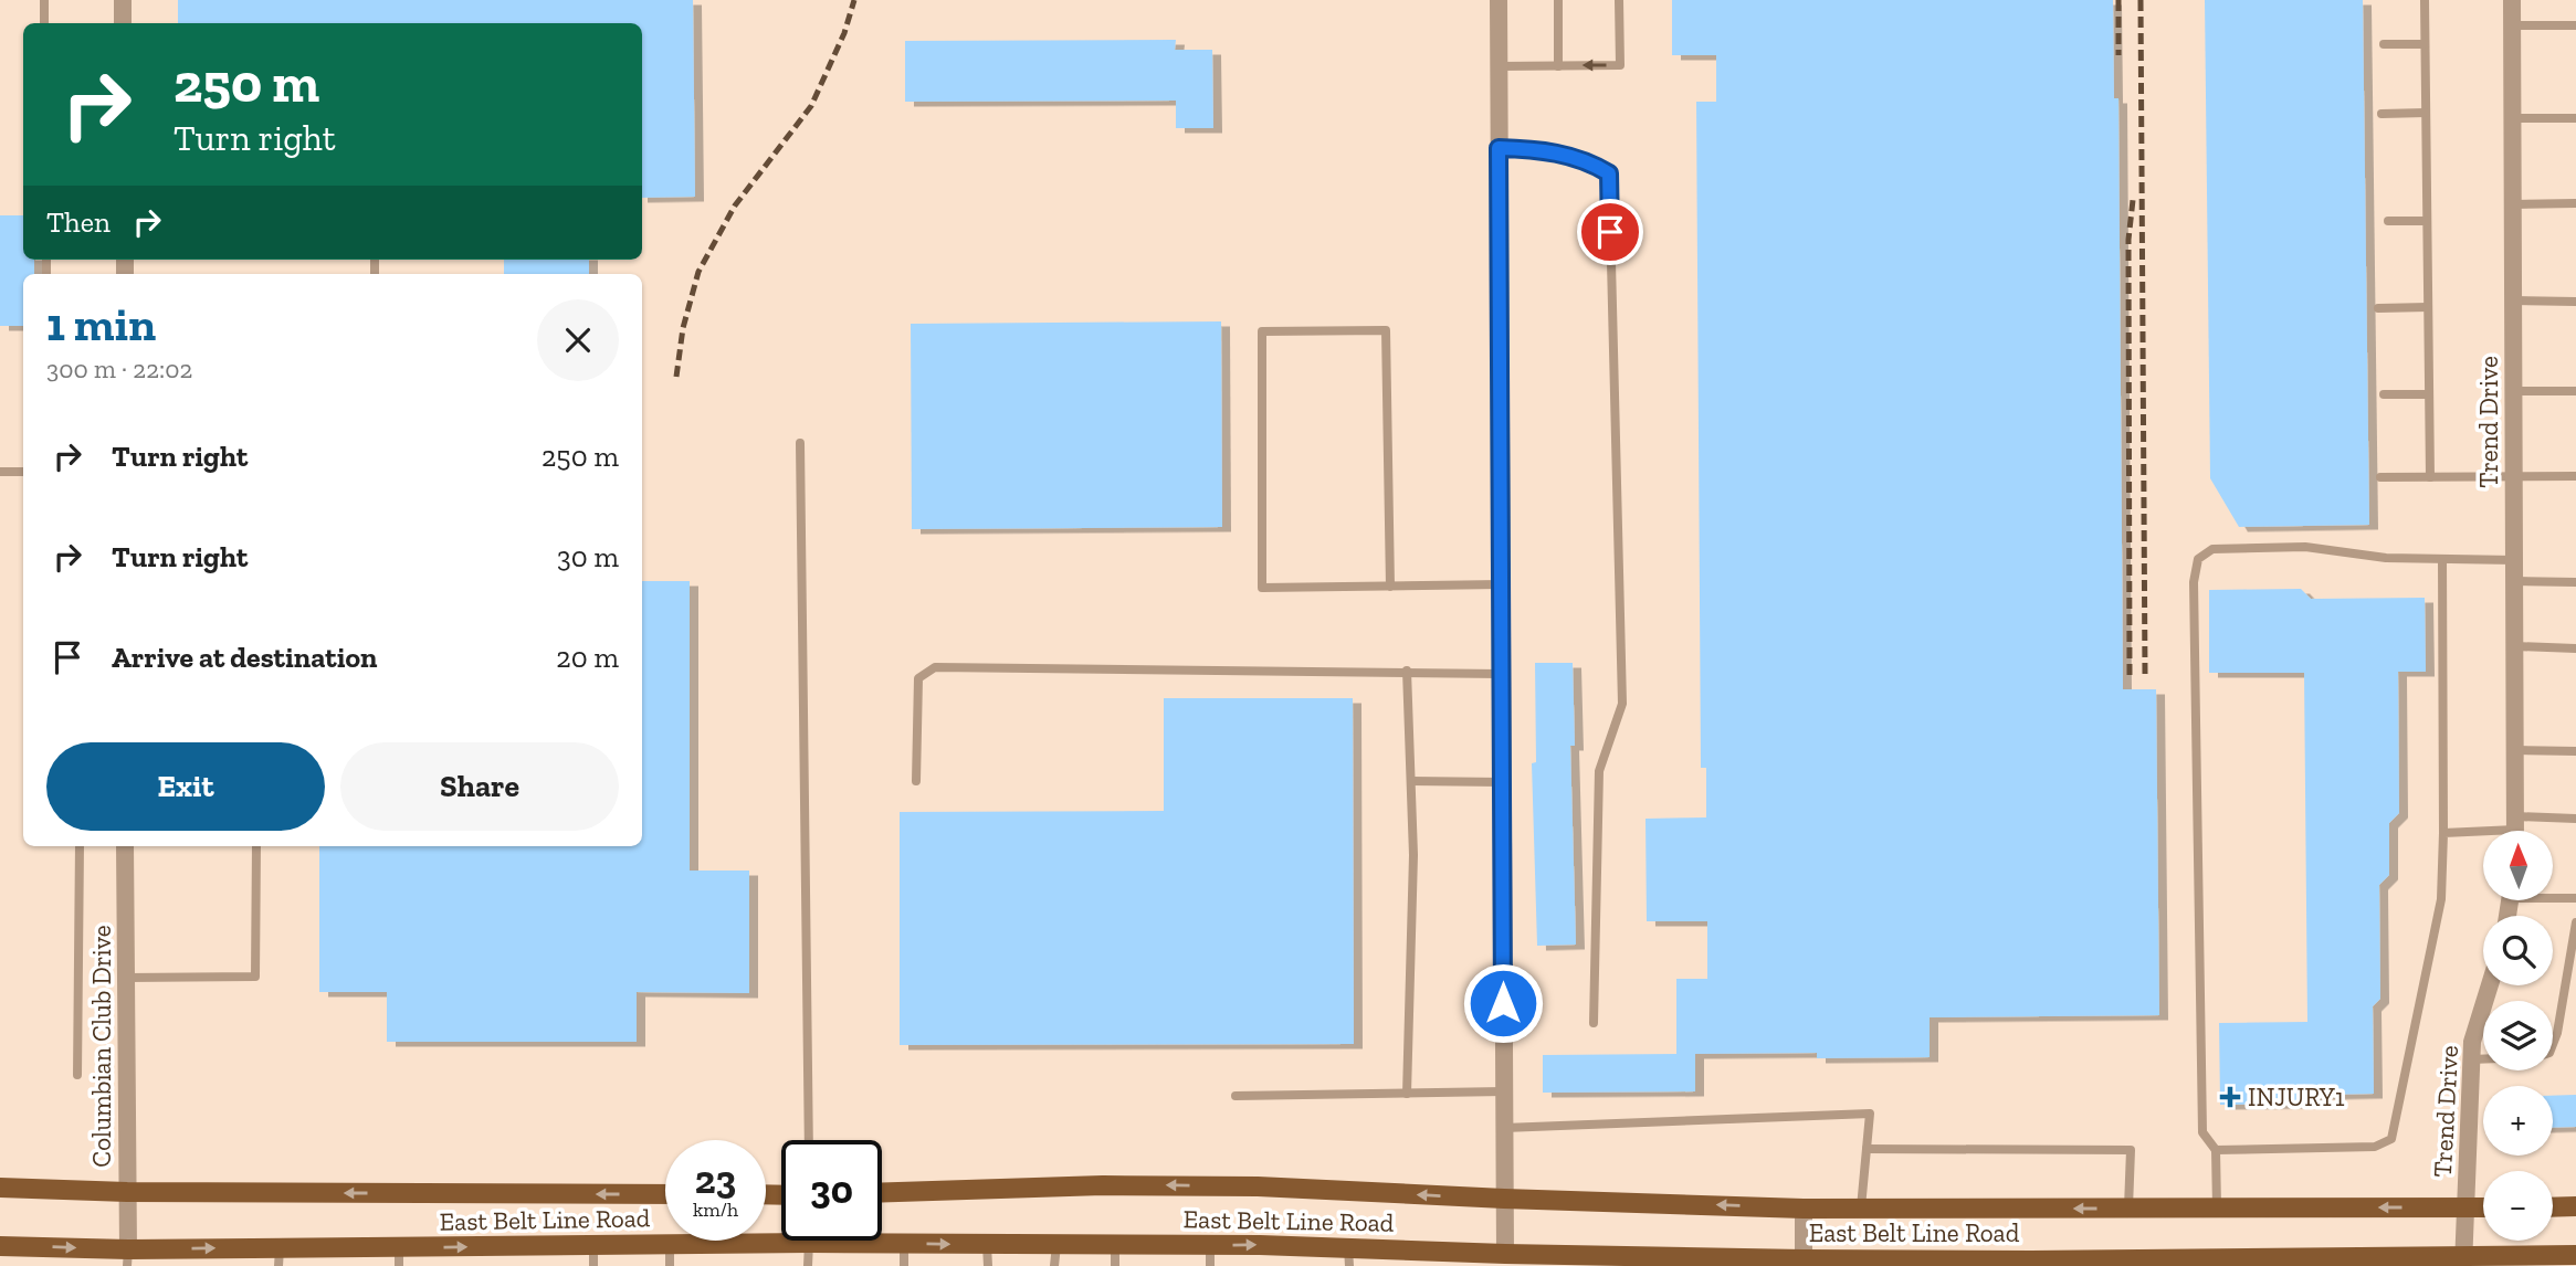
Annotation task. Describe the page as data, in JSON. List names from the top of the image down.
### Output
{
  "streets": {
    "main road": ["East Belt Line Road"],
    "street": ["Trend Drive", "Columbian Club Drive"]
  },
  "crossings": [
    ["Trend Drive", "East Belt Line Road"],
    ["Columbian Club Drive", "East Belt Line Road"]
  ],
  "places": {
    "health": ["INJURY1"]
  },
  "north": "top",
  "page": {
    "turn": ["250 m", "Turn right"],
    "then": "Then",
    "heading": ["1 min", "300 m · 22:02"],
    "list": [
      {
        "name": "Turn right",
        "value": "250 m"
      },
      {
        "name": "Turn right",
        "value": "30 m"
      },
      {
        "name": "Arrive at destination",
        "value": "20 m"
      }
    ],
    "buttons": ["Exit", "Share"],
    "map_buttons": ["+", "−"],
    "speed": "23 km/h",
    "limit": "30"
  }
}
